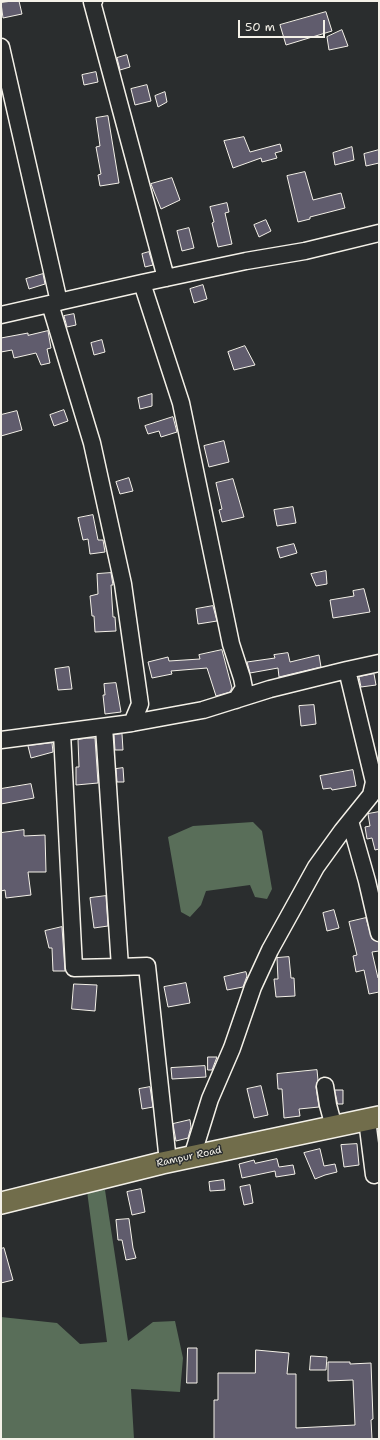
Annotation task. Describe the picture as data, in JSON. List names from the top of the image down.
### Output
{
  "streets": {
    "main road": ["Rampur Road"]
  },
  "scale_bar": "50 m"
}
